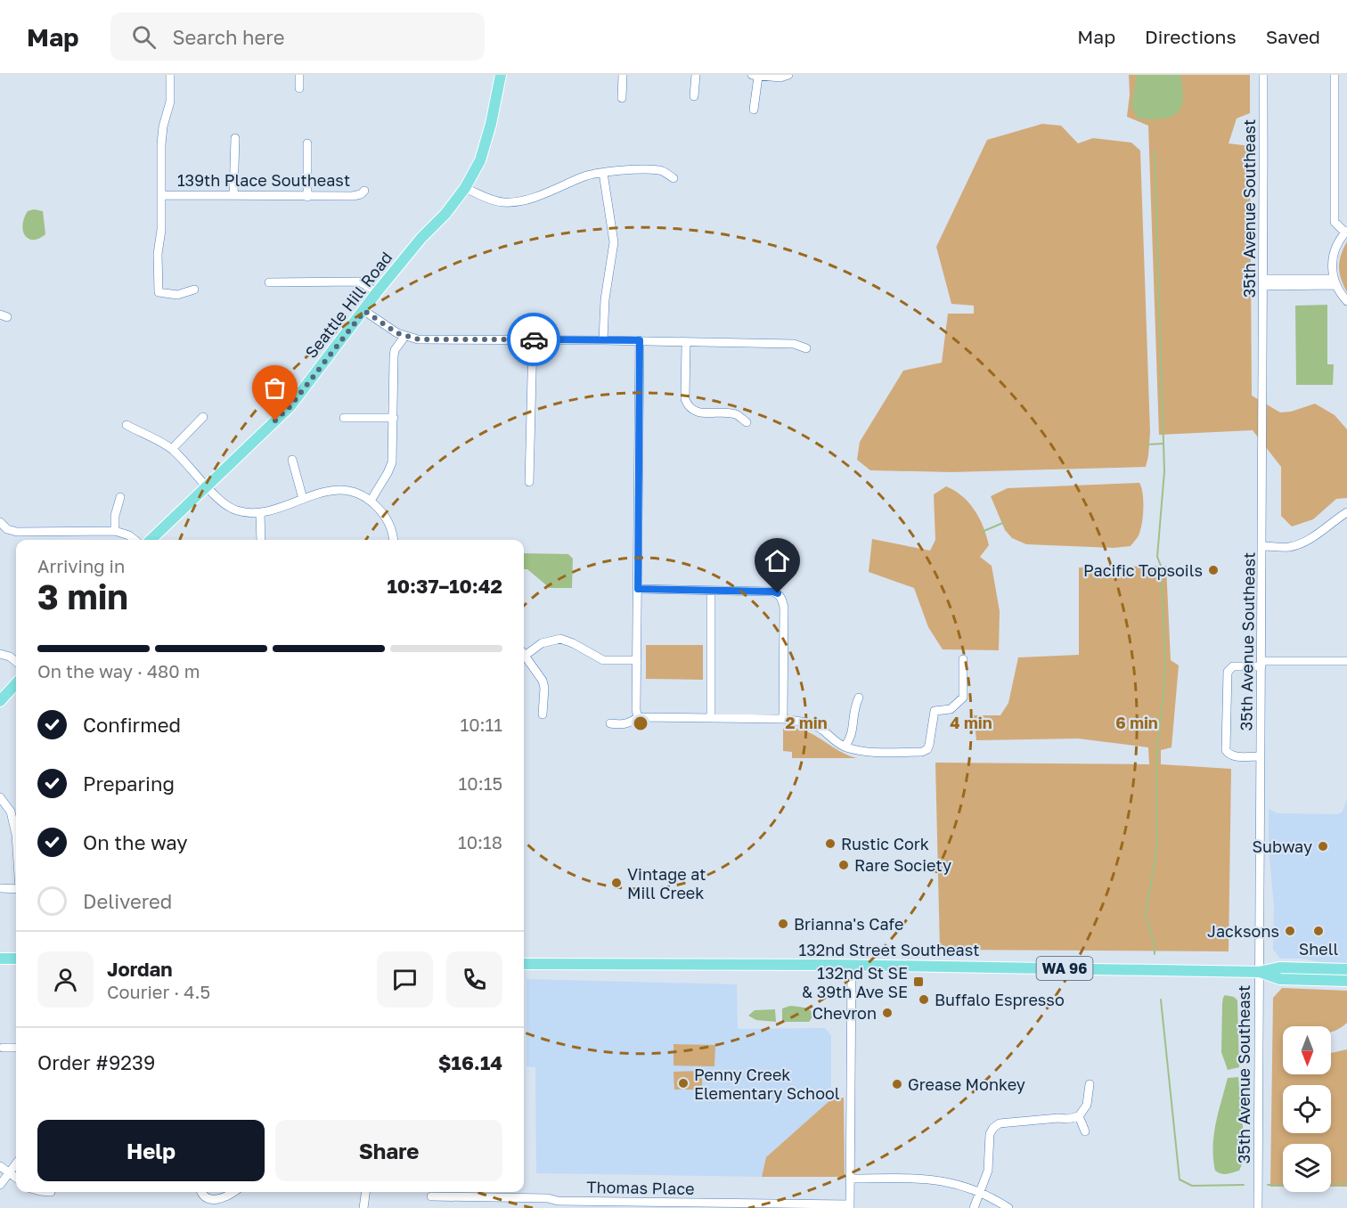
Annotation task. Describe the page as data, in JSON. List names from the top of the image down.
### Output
{
  "streets": {
    "main road": ["Seattle Hill Road", "132nd Street Southeast", "WA 96"],
    "street": ["139th Place Southeast", "35th Avenue Southeast", "Thomas Place"]
  },
  "crossings": [
    ["35th Avenue Southeast", "132nd Street Southeast"]
  ],
  "places": {
    "other": [
      "Pacific Topsoils",
      "Rustic Cork",
      "Subway",
      "Rare Society",
      "Vintage at Mill Creek",
      "Brianna's Cafe",
      "Jacksons",
      "Shell",
      "Buffalo Espresso",
      "Chevron",
      "Penny Creek Elementary School",
      "Grease Monkey"
    ],
    "transit": ["132nd St SE & 39th Ave SE"]
  },
  "north": "bottom",
  "page": {
    "header": "Map",
    "search": "Search here",
    "nav": ["Map", "Directions", "Saved"],
    "heading": ["3 min", "Arriving in", "10:37–10:42"],
    "panel": [
      "Jordan",
      "Courier · 4.5",
      "Order #9239",
      "$16.14"
    ],
    "bar": "On the way · 480 m",
    "list": [
      ["Confirmed", "10:11"],
      ["Preparing", "10:15"],
      ["On the way", "10:18"],
      "Delivered"
    ],
    "buttons": ["Help", "Share"]
  },
  "rings": ["2 min", "4 min", "6 min"]
}
